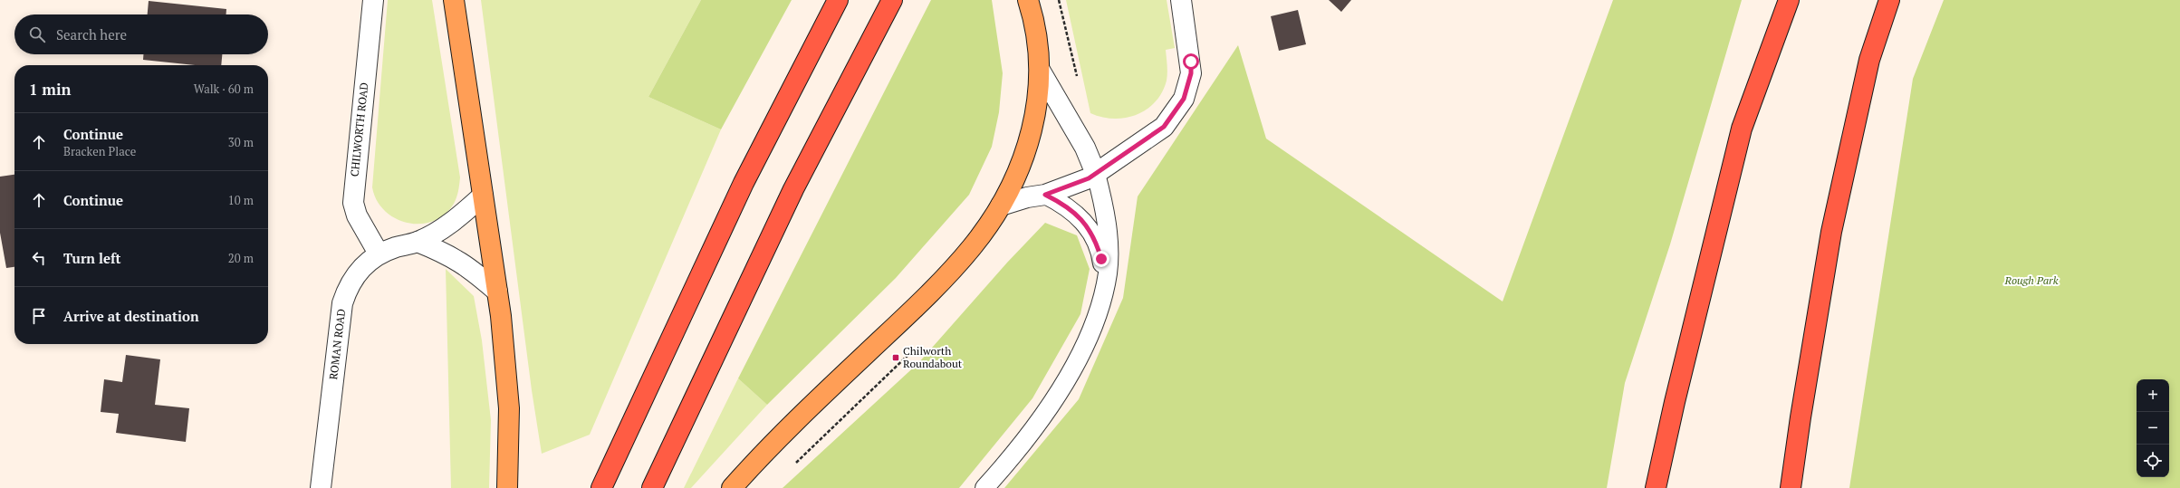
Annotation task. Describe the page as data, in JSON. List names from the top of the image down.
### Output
{
  "streets": {
    "street": ["CHILWORTH ROAD", "ROMAN ROAD"]
  },
  "crossings": [
    ["CHILWORTH ROAD", "ROMAN ROAD"]
  ],
  "parks": ["Rough Park"],
  "places": {
    "transit": ["Chilworth Roundabout"]
  },
  "page": {
    "search": "Search here",
    "heading": ["1 min", "Walk · 60 m"],
    "list": [
      ["Continue", "Bracken Place", "30 m"],
      ["Continue", "10 m"],
      ["Turn left", "20 m"],
      "Arrive at destination"
    ],
    "map_buttons": ["+", "−"]
  }
}
